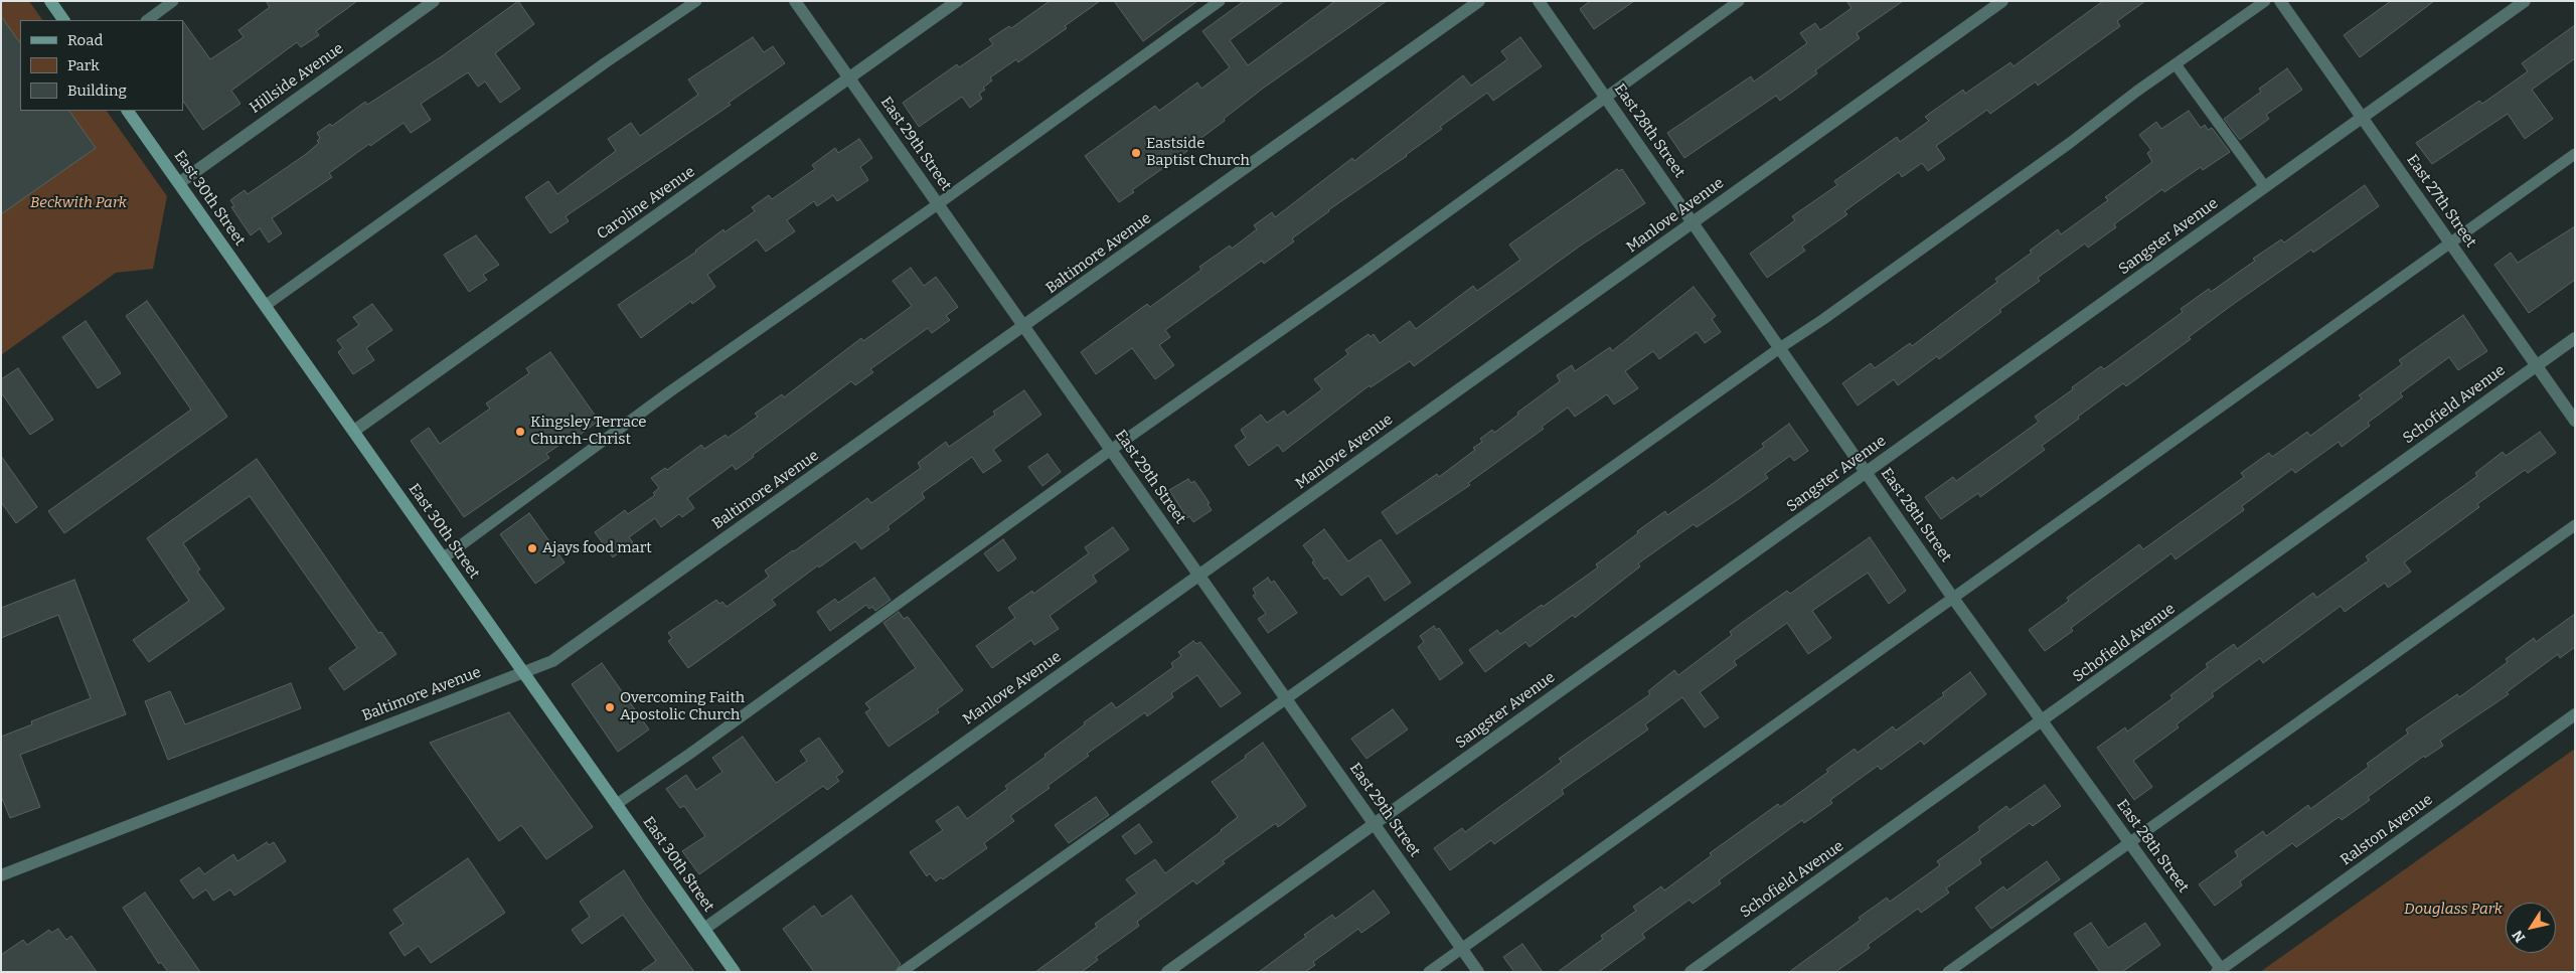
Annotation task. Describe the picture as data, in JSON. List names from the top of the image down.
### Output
{
  "streets": {
    "main road": ["East 30th Street"],
    "street": [
      "Hillside Avenue",
      "East 28th Street",
      "East 29th Street",
      "East 27th Street",
      "Caroline Avenue",
      "Manlove Avenue",
      "Sangster Avenue",
      "Baltimore Avenue",
      "Schofield Avenue",
      "Ralston Avenue"
    ]
  },
  "crossings": [
    ["Hillside Avenue", "East 30th Street"],
    ["East 28th Street", "Manlove Avenue"],
    ["East 28th Street", "Sangster Avenue"],
    ["East 28th Street", "Schofield Avenue"],
    ["East 28th Street", "Ralston Avenue"],
    ["East 29th Street", "Caroline Avenue"],
    ["East 29th Street", "Manlove Avenue"],
    ["East 29th Street", "Sangster Avenue"],
    ["East 29th Street", "Baltimore Avenue"],
    ["East 30th Street", "Caroline Avenue"],
    ["East 30th Street", "Manlove Avenue"],
    ["East 30th Street", "Baltimore Avenue"],
    ["East 27th Street", "Sangster Avenue"],
    ["East 27th Street", "Schofield Avenue"]
  ],
  "parks": ["Beckwith Park", "Douglass Park"],
  "places": [
    "Eastside Baptist Church",
    "Kingsley Terrace Church-Christ",
    "Ajays food mart",
    "Overcoming Faith Apostolic Church"
  ],
  "legend": ["Road", "Park", "Building"],
  "north": "bottom left"
}
